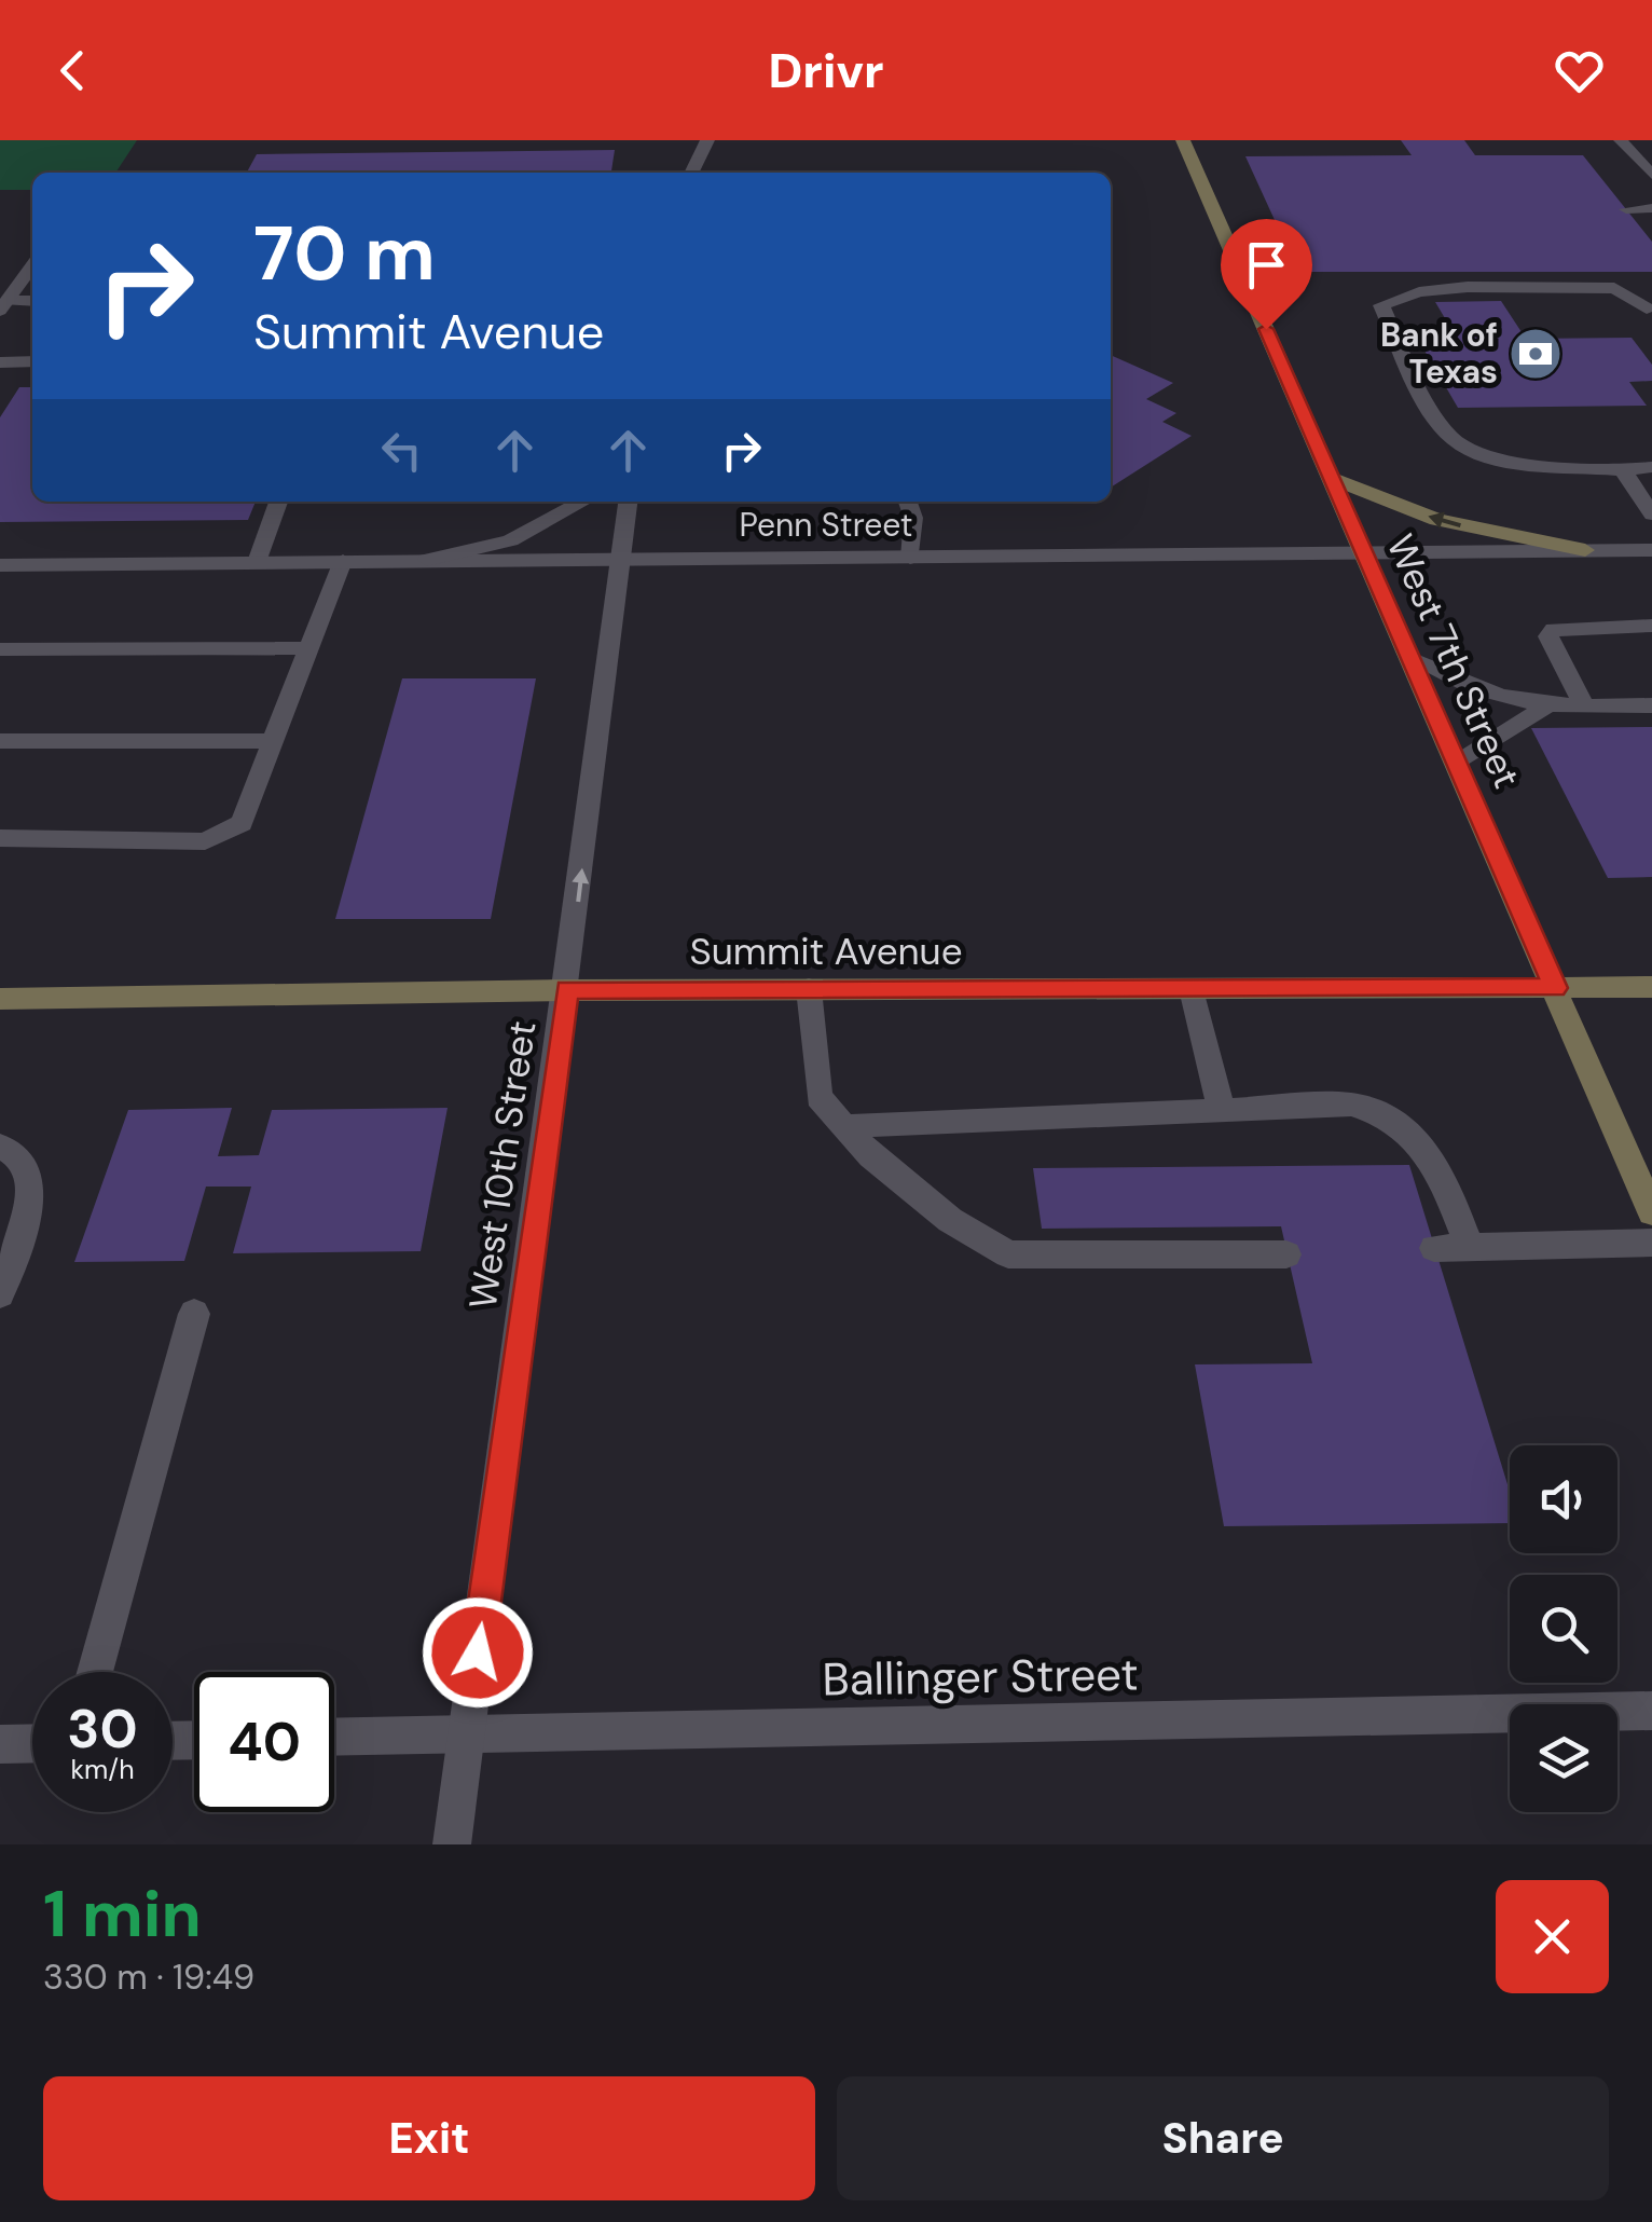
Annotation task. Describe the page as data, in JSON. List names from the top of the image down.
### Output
{
  "streets": {
    "main road": ["West 7th Street", "Summit Avenue"],
    "street": ["Penn Street", "West 10th Street", "Ballinger Street"]
  },
  "crossings": [
    ["Penn Street", "West 7th Street"],
    ["Penn Street", "West 10th Street"],
    ["West 7th Street", "Summit Avenue"],
    ["Summit Avenue", "West 10th Street"],
    ["West 10th Street", "Ballinger Street"]
  ],
  "places": {
    "bank": ["Bank of Texas"]
  },
  "page": {
    "header": "Drivr",
    "turn": ["70 m", "Summit Avenue"],
    "speed": "30 km/h",
    "limit": "40",
    "heading": ["1 min", "330 m · 19:49"],
    "buttons": ["Exit", "Share"]
  }
}
